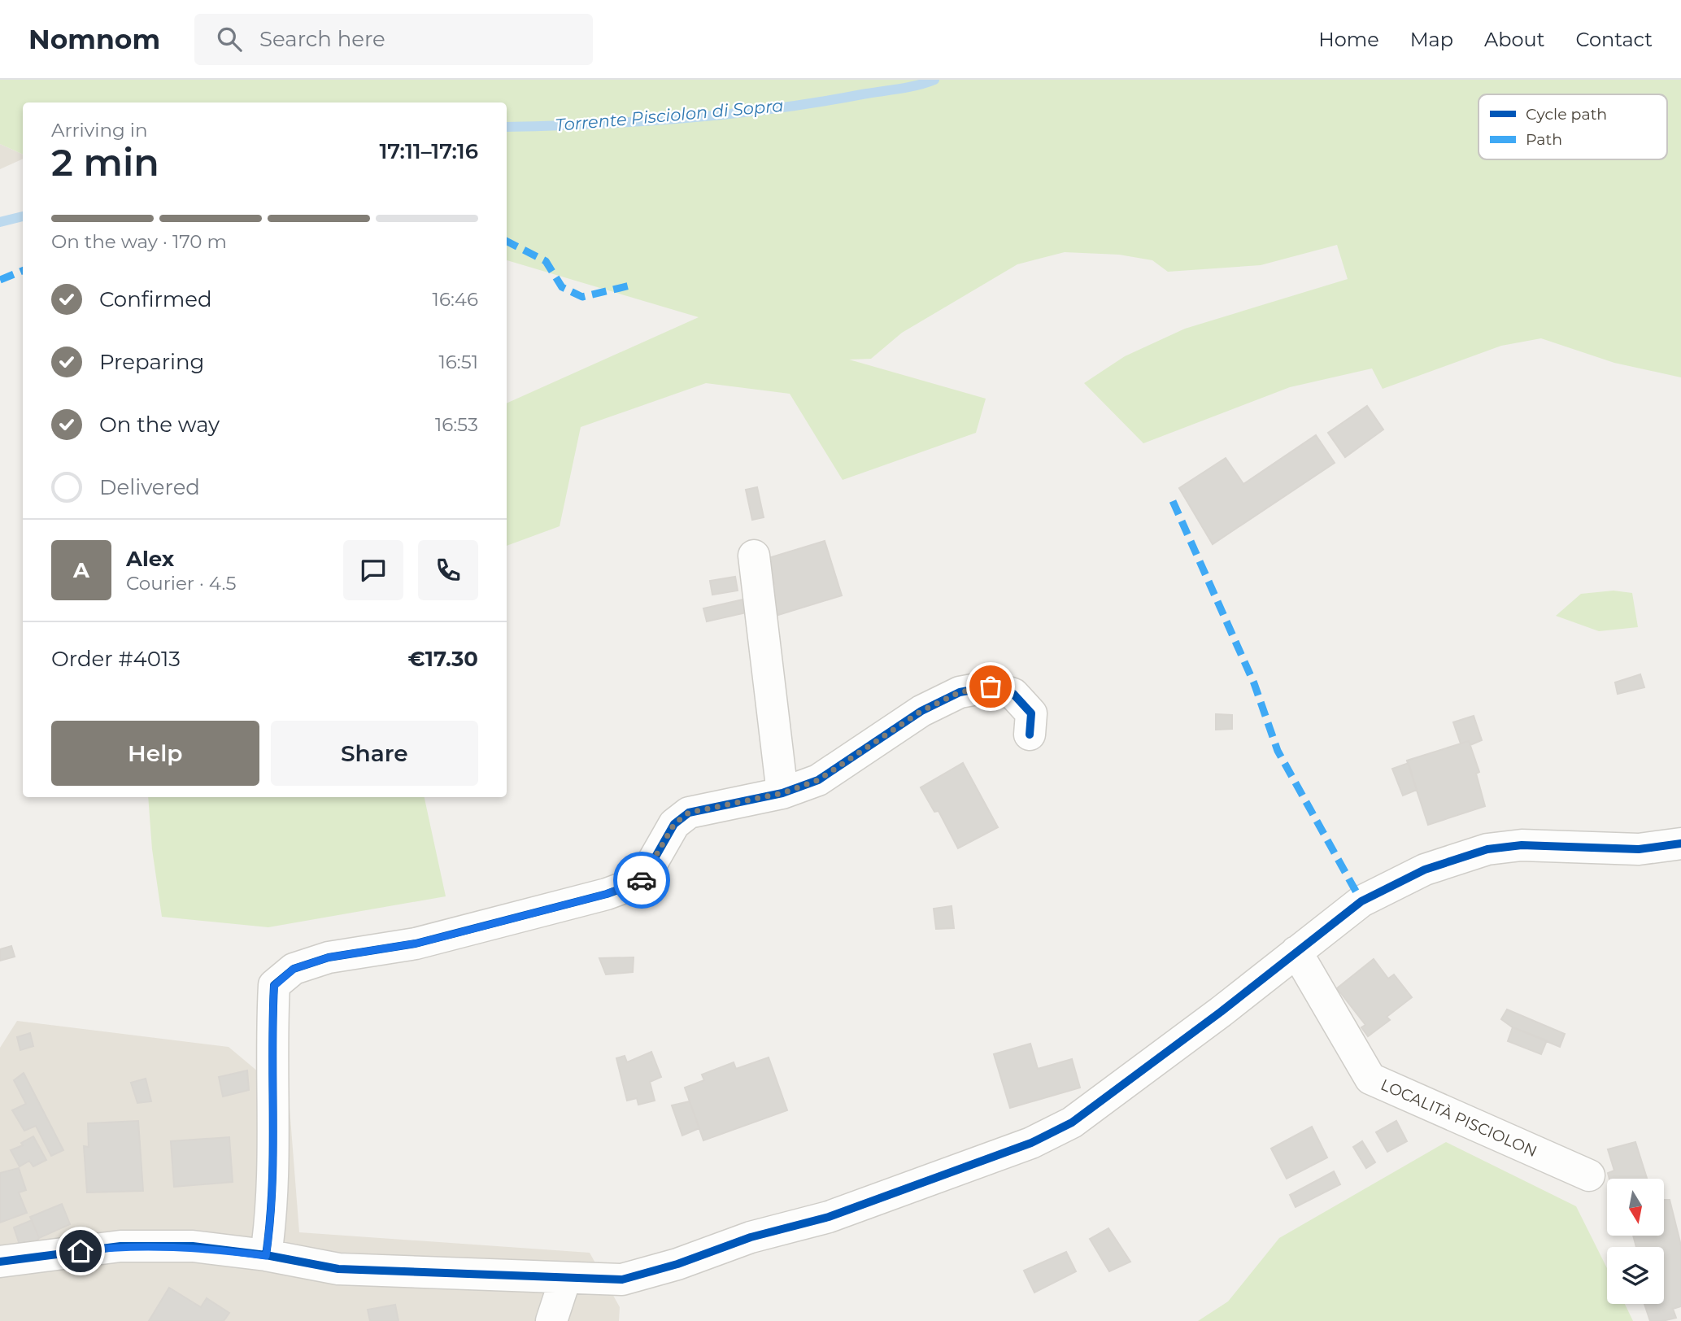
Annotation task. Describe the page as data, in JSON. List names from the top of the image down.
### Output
{
  "streets": {
    "street": ["LOCALITÀ PISCIOLON"]
  },
  "water": ["Torrente Pisciolon di Sopra"],
  "legend": ["Cycle path", "Path"],
  "north": "bottom",
  "page": {
    "header": "Nomnom",
    "search": "Search here",
    "nav": [
      "Home",
      "Map",
      "About",
      "Contact"
    ],
    "heading": ["2 min", "Arriving in", "17:11–17:16"],
    "panel": [
      "Alex",
      "Courier · 4.5",
      "Order #4013",
      "€17.30"
    ],
    "bar": "On the way · 170 m",
    "list": [
      ["Confirmed", "16:46"],
      ["Preparing", "16:51"],
      ["On the way", "16:53"],
      "Delivered"
    ],
    "round": "A",
    "buttons": ["Help", "Share"]
  }
}
